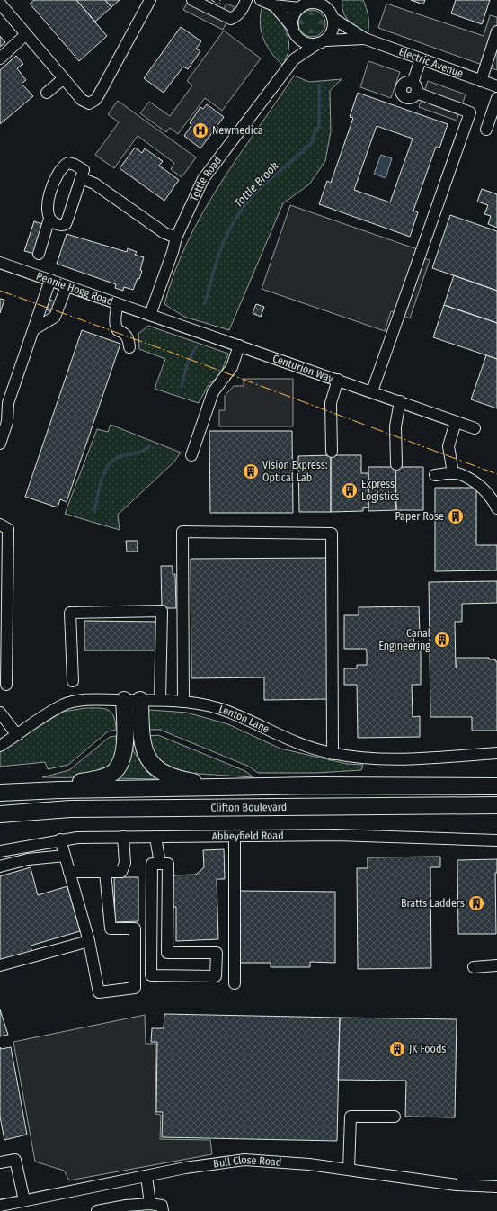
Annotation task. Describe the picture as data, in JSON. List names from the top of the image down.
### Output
{
  "streets": {
    "highway": ["Clifton Boulevard"],
    "street": [
      "Electric Avenue",
      "Tottle Road",
      "Rennie Hogg Road",
      "Centurion Way",
      "Lenton Lane",
      "Abbeyfield Road",
      "Bull Close Road"
    ]
  },
  "crossings": [
    ["Electric Avenue", "Tottle Road"],
    ["Tottle Road", "Rennie Hogg Road"],
    ["Tottle Road", "Centurion Way"],
    ["Rennie Hogg Road", "Centurion Way"]
  ],
  "water": ["Tottle Brook"],
  "places": {
    "hospital": ["Newmedica"],
    "building": [
      "Vision Express: Optical Lab",
      "Express Logistics",
      "Paper Rose",
      "Canal Engineering",
      "Bratts Ladders",
      "JK Foods"
    ]
  }
}
